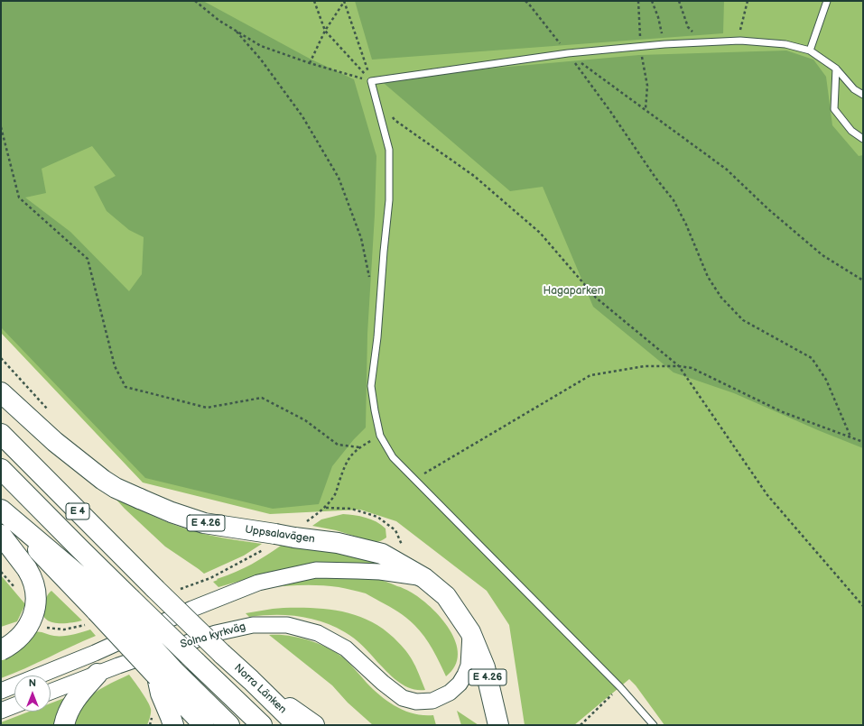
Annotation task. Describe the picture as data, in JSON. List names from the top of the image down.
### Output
{
  "streets": {
    "main road": [
      "E 4",
      "E 4.26",
      "Uppsalavägen",
      "Norra Länken"
    ],
    "street": ["Solna kyrkväg"]
  },
  "crossings": [
    ["Uppsalavägen", "Solna kyrkväg"]
  ],
  "parks": ["Hagaparken"],
  "north": "top"
}
